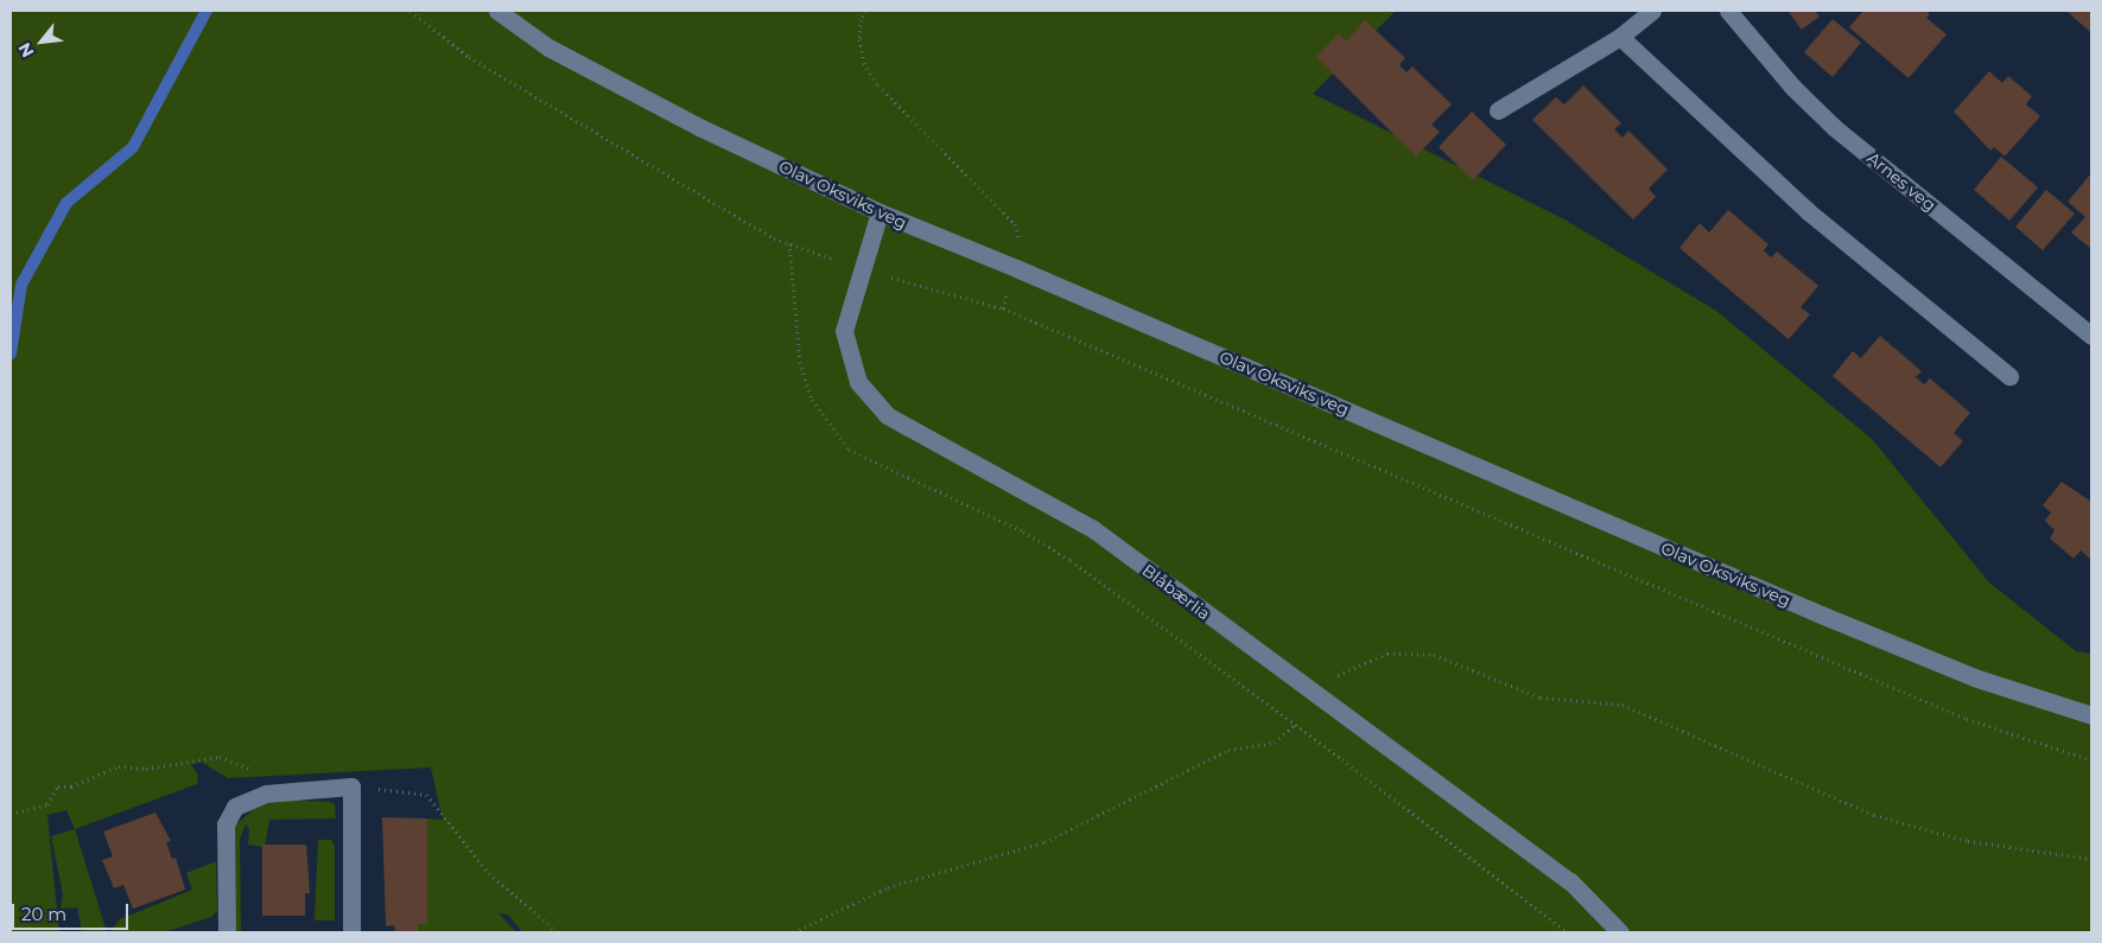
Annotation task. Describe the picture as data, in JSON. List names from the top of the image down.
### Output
{
  "streets": {
    "street": ["Arnes veg", "Olav Oksviks veg", "Blåbærlia"]
  },
  "crossings": [
    ["Olav Oksviks veg", "Blåbærlia"]
  ],
  "scale_bar": "20 m",
  "north": "bottom left"
}
